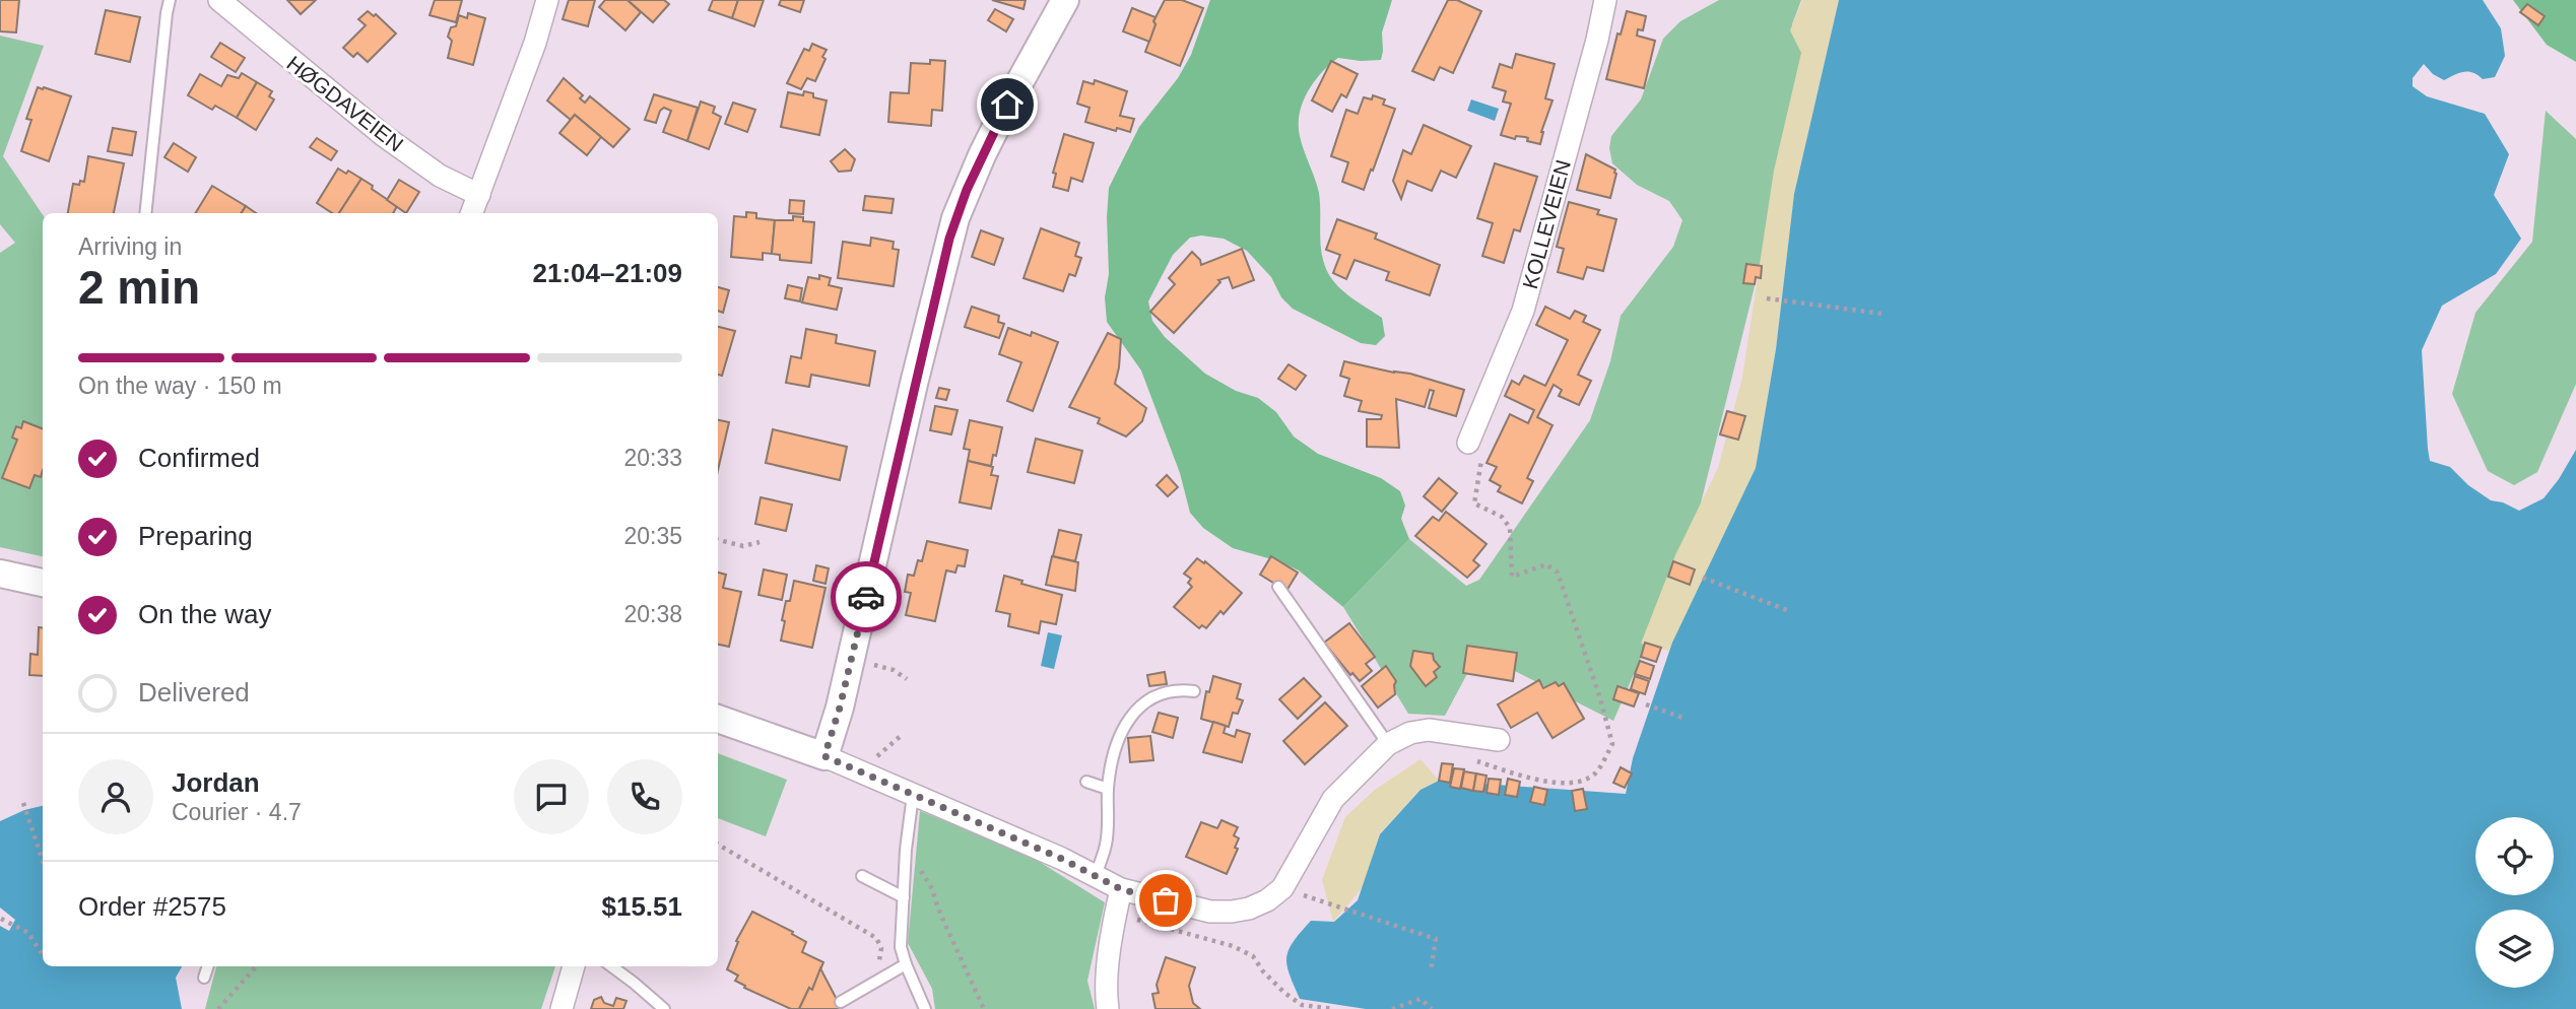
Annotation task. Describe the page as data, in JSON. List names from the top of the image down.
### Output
{
  "streets": {
    "street": ["HØGDAVEIEN", "KOLLEVEIEN"]
  },
  "page": {
    "heading": ["2 min", "Arriving in", "21:04–21:09"],
    "panel": [
      "Jordan",
      "Courier · 4.7",
      "Order #2575",
      "$15.51"
    ],
    "bar": "On the way · 150 m",
    "list": [
      ["Confirmed", "20:33"],
      ["Preparing", "20:35"],
      ["On the way", "20:38"],
      "Delivered"
    ]
  }
}
